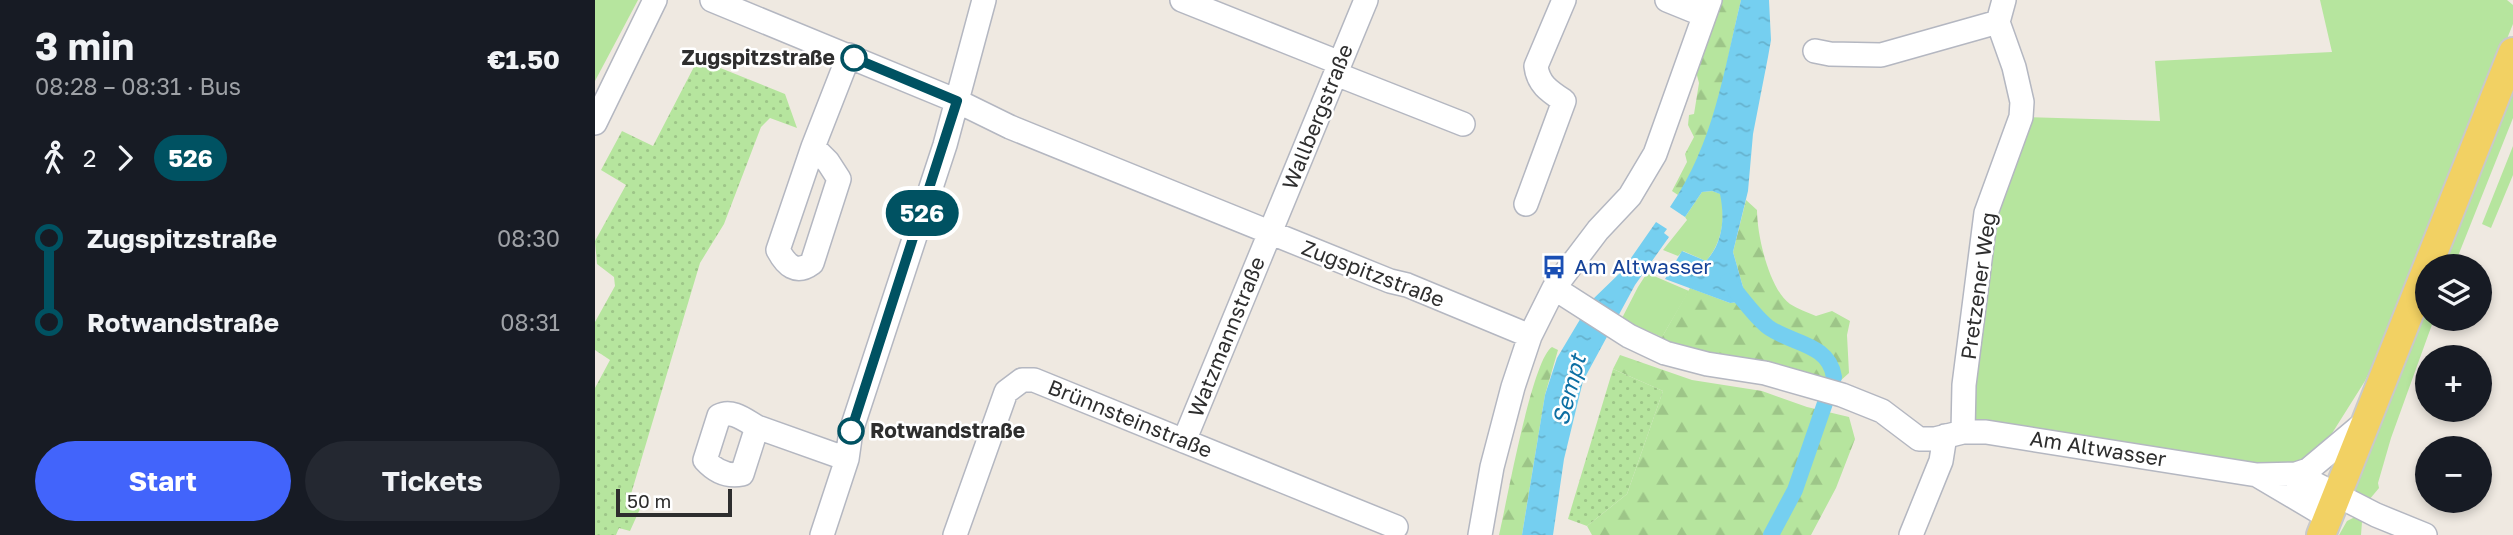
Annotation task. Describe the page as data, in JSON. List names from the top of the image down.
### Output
{
  "streets": {
    "street": [
      "Wallbergstraße",
      "Zugspitzstraße",
      "Pretzener Weg",
      "Watzmannstraße",
      "Brünnsteinstraße",
      "Am Altwasser"
    ]
  },
  "crossings": [
    ["Wallbergstraße", "Zugspitzstraße"],
    ["Wallbergstraße", "Watzmannstraße"],
    ["Zugspitzstraße", "Watzmannstraße"],
    ["Pretzener Weg", "Am Altwasser"],
    ["Watzmannstraße", "Brünnsteinstraße"]
  ],
  "water": ["Sempt"],
  "places": {
    "other": ["Zugspitzstraße", "Rotwandstraße"],
    "bus stop": ["Am Altwasser"]
  },
  "lines": ["bus line 526"],
  "scale_bar": "50 m",
  "page": {
    "heading": ["3 min", "08:28 – 08:31 · Bus", "€1.50"],
    "on_map": "526",
    "legs": ["2", "526"],
    "list": [
      {
        "name": "Zugspitzstraße",
        "value": "08:30"
      },
      {
        "name": "Rotwandstraße",
        "value": "08:31"
      }
    ],
    "map_buttons": ["+", "−"],
    "buttons": ["Start", "Tickets"],
    "scale": "50 m"
  }
}
